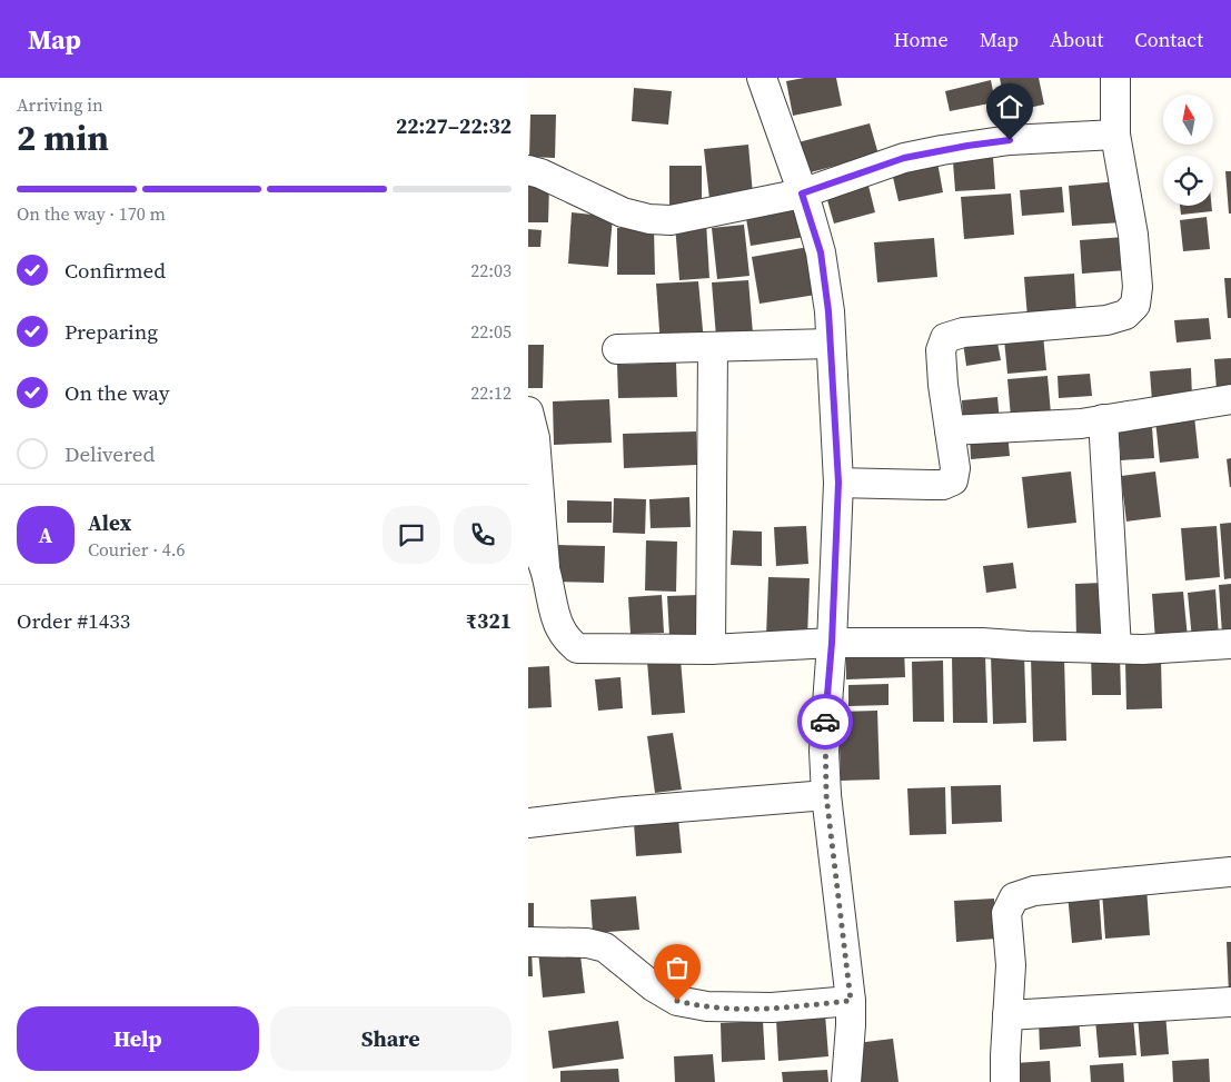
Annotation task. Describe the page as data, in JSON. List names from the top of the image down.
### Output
{
  "north": "top",
  "page": {
    "header": "Map",
    "nav": [
      "Home",
      "Map",
      "About",
      "Contact"
    ],
    "heading": ["2 min", "Arriving in", "22:27–22:32"],
    "panel": [
      "Alex",
      "Courier · 4.6",
      "Order #1433",
      "₹321"
    ],
    "bar": "On the way · 170 m",
    "list": [
      ["Confirmed", "22:03"],
      ["Preparing", "22:05"],
      ["On the way", "22:12"],
      "Delivered"
    ],
    "round": "A",
    "buttons": ["Help", "Share"]
  }
}
